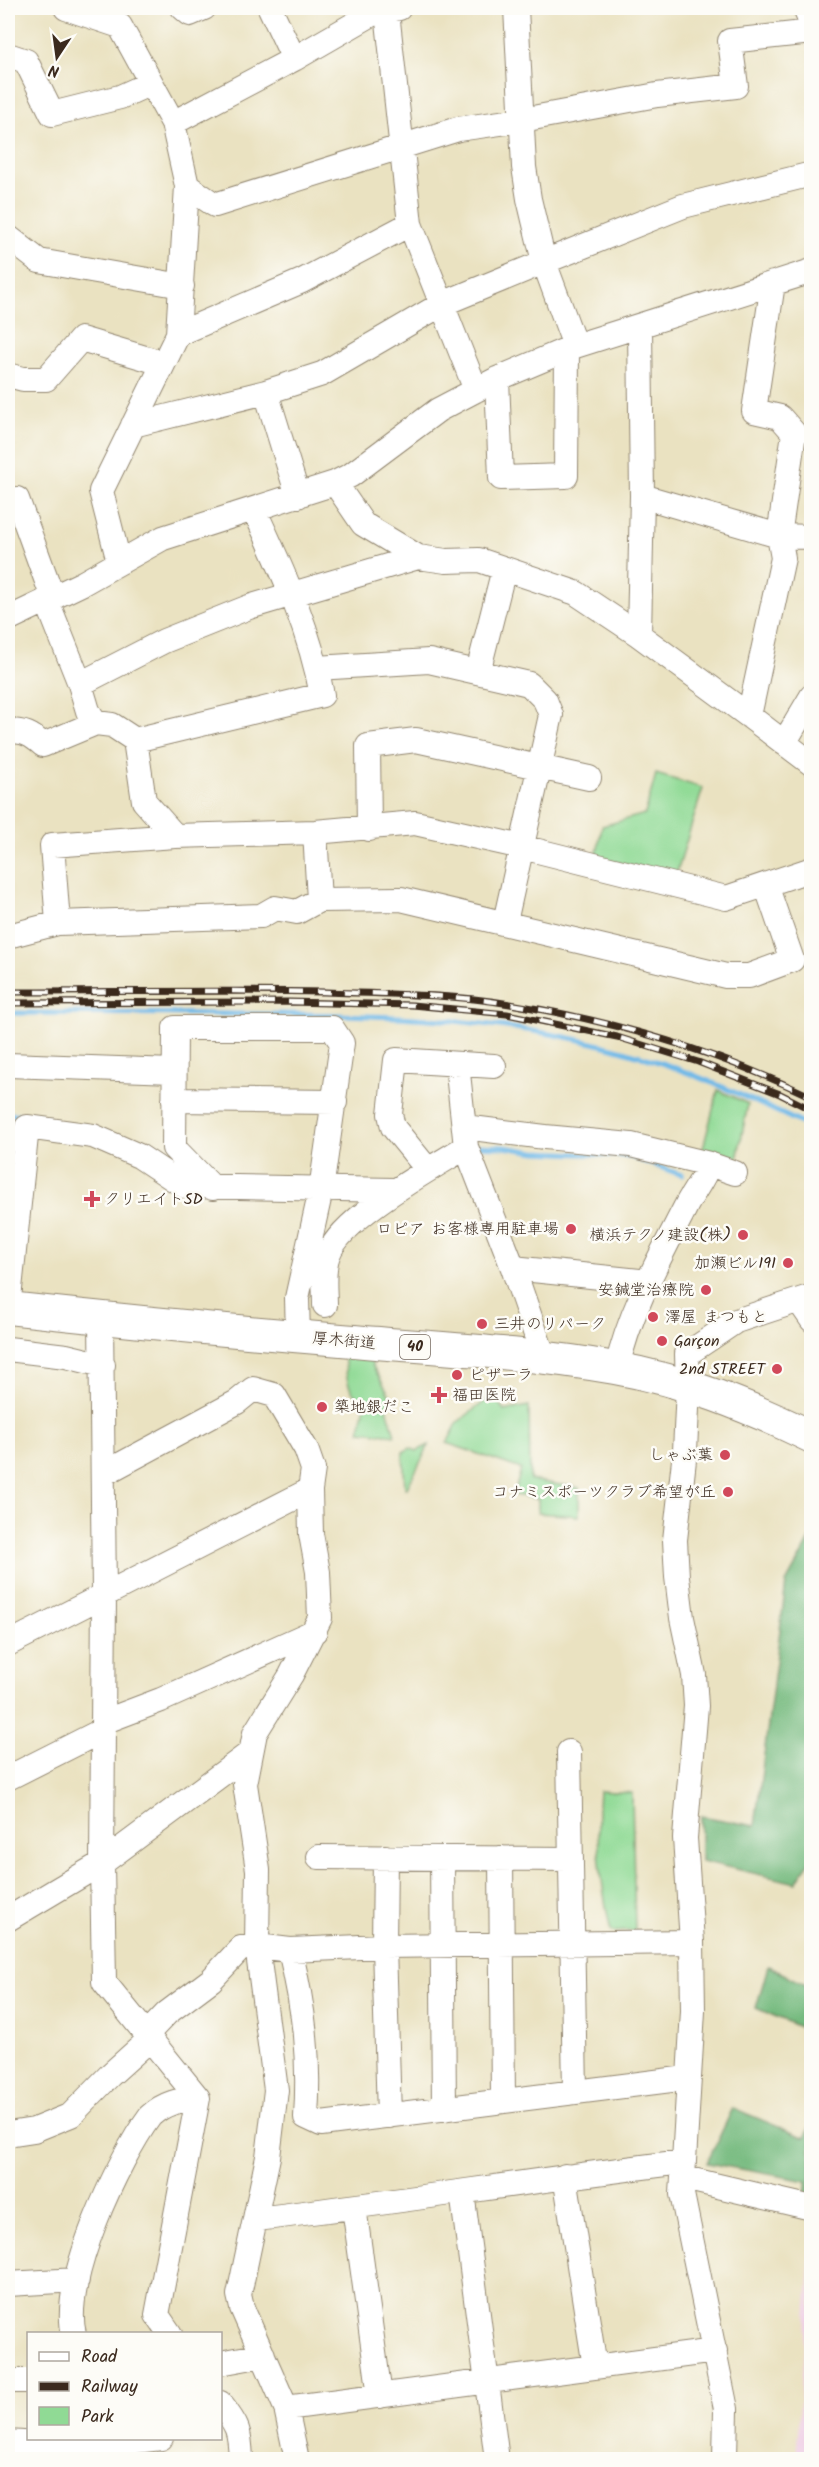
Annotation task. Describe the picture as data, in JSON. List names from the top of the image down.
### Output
{
  "streets": {
    "main road": ["厚木街道", "40"]
  },
  "places": {
    "health": ["クリエイトSD", "福田医院"],
    "other": [
      "ロピア お客様専用駐車場",
      "横浜テクノ建設(株)",
      "加瀬ビル191",
      "安鍼堂治療院",
      "澤屋 まつもと",
      "三井のリパーク",
      "Garçon",
      "2nd STREET",
      "ピザーラ",
      "築地銀だこ",
      "しゃぶ葉",
      "コナミスポーツクラブ希望が丘"
    ]
  },
  "legend": ["Road", "Railway", "Park"],
  "north": "bottom"
}
